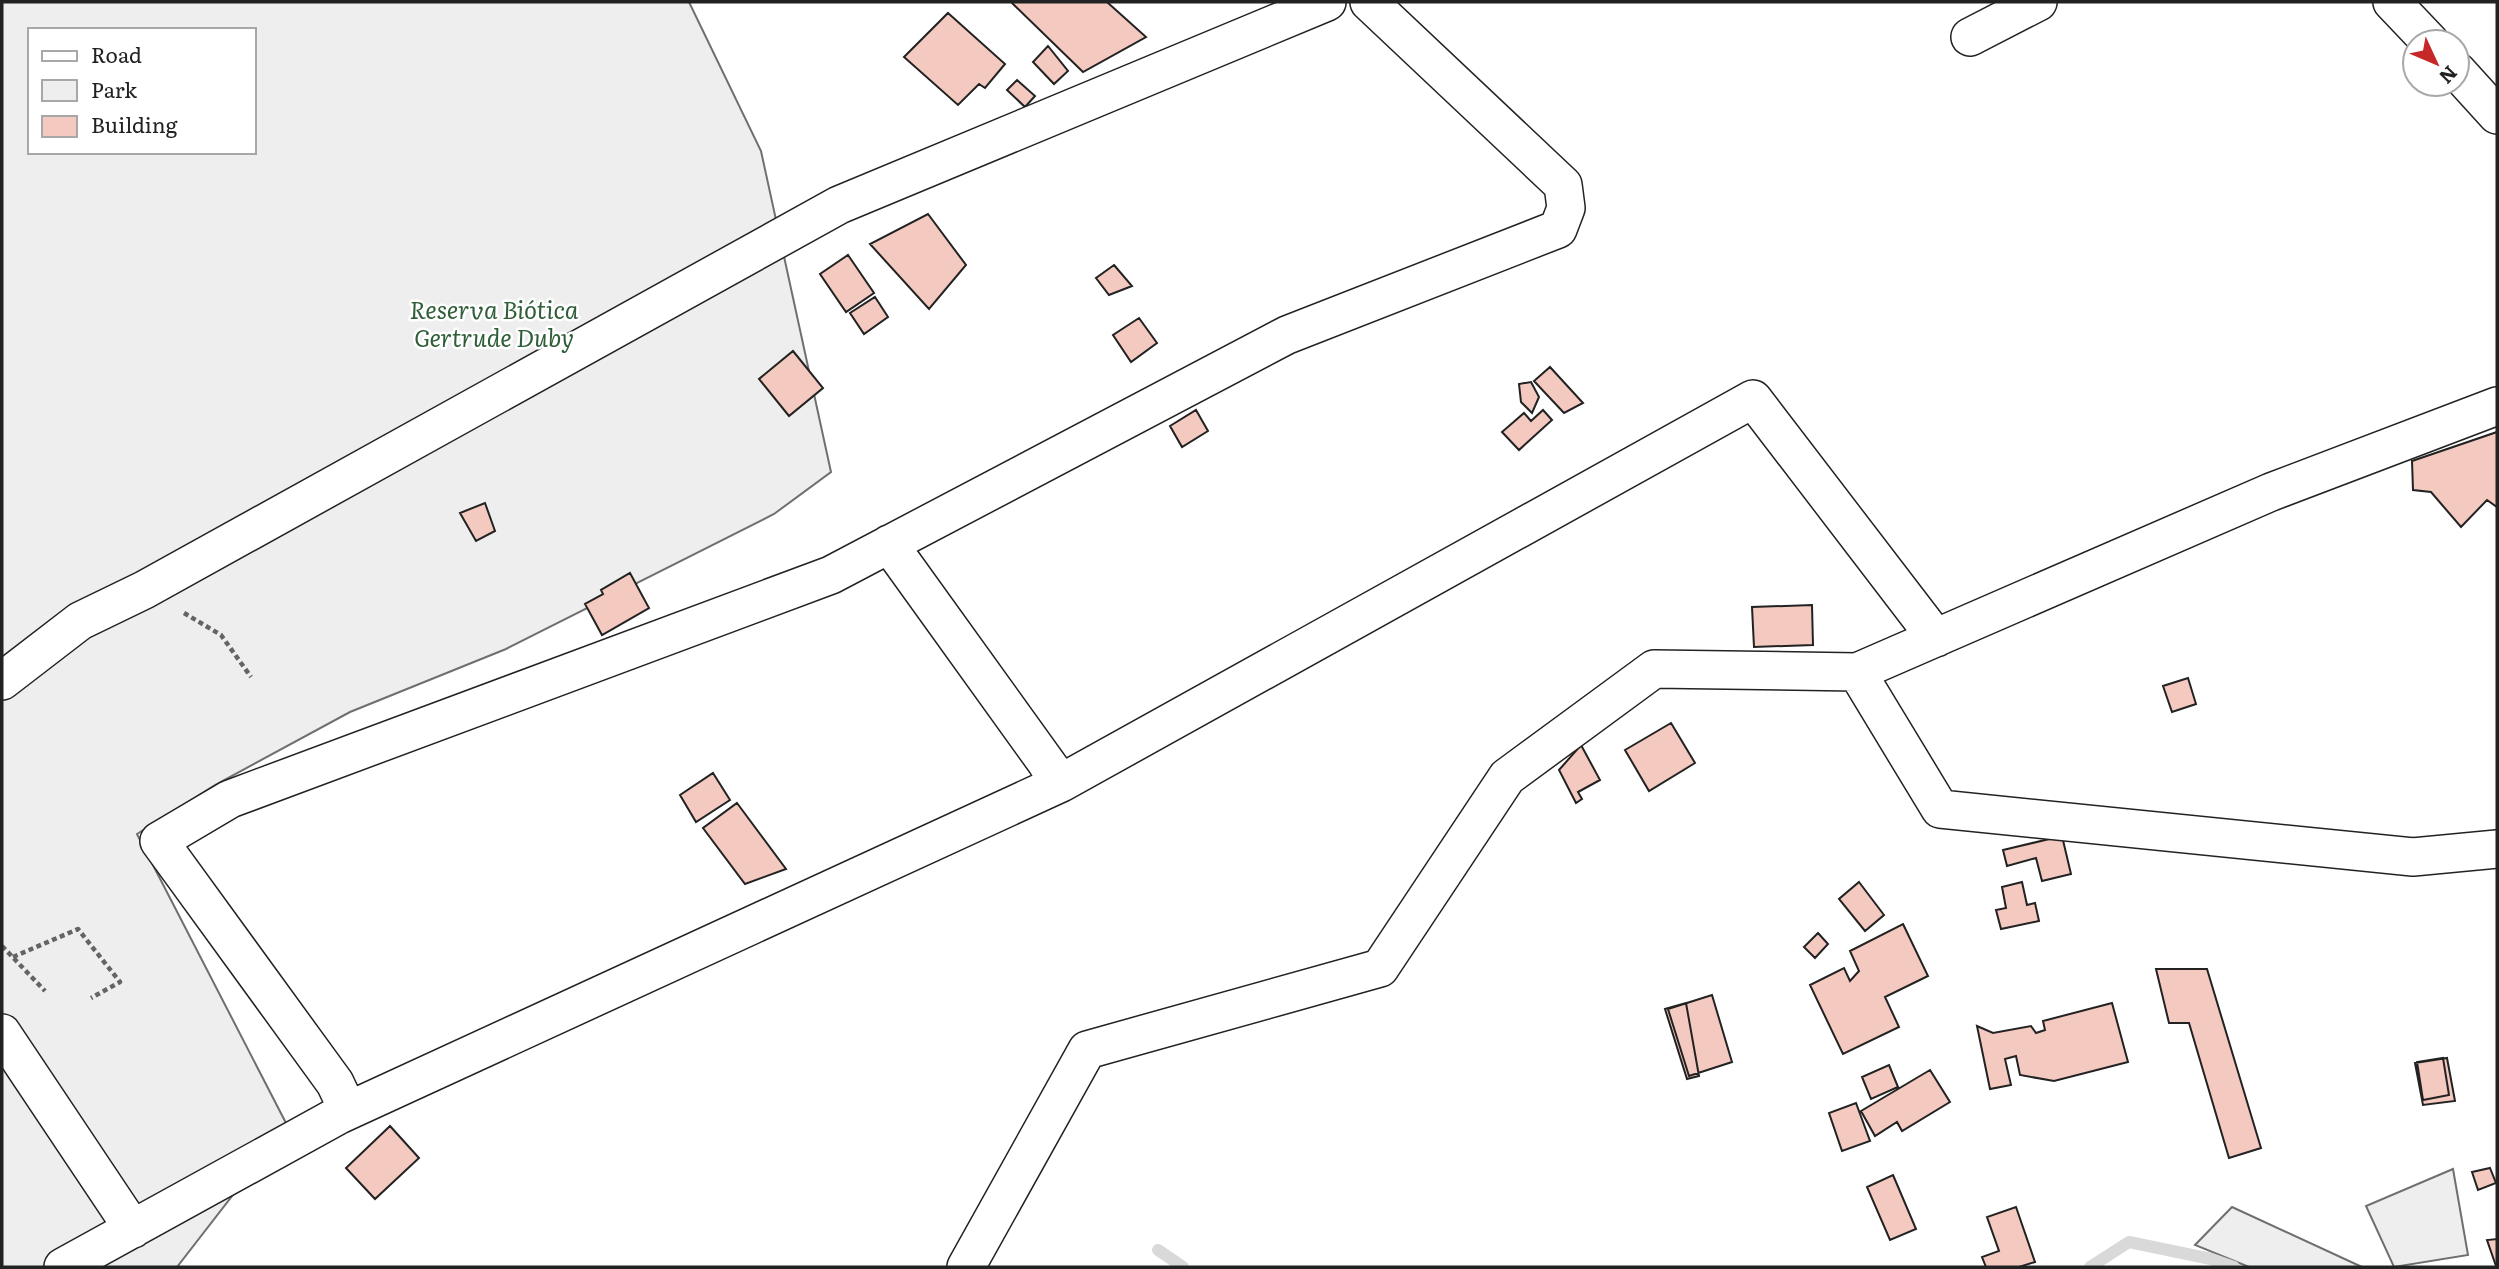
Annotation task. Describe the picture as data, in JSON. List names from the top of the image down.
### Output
{
  "parks": ["Reserva Biótica Gertrude Duby"],
  "legend": ["Road", "Park", "Building"],
  "north": "bottom right"
}
